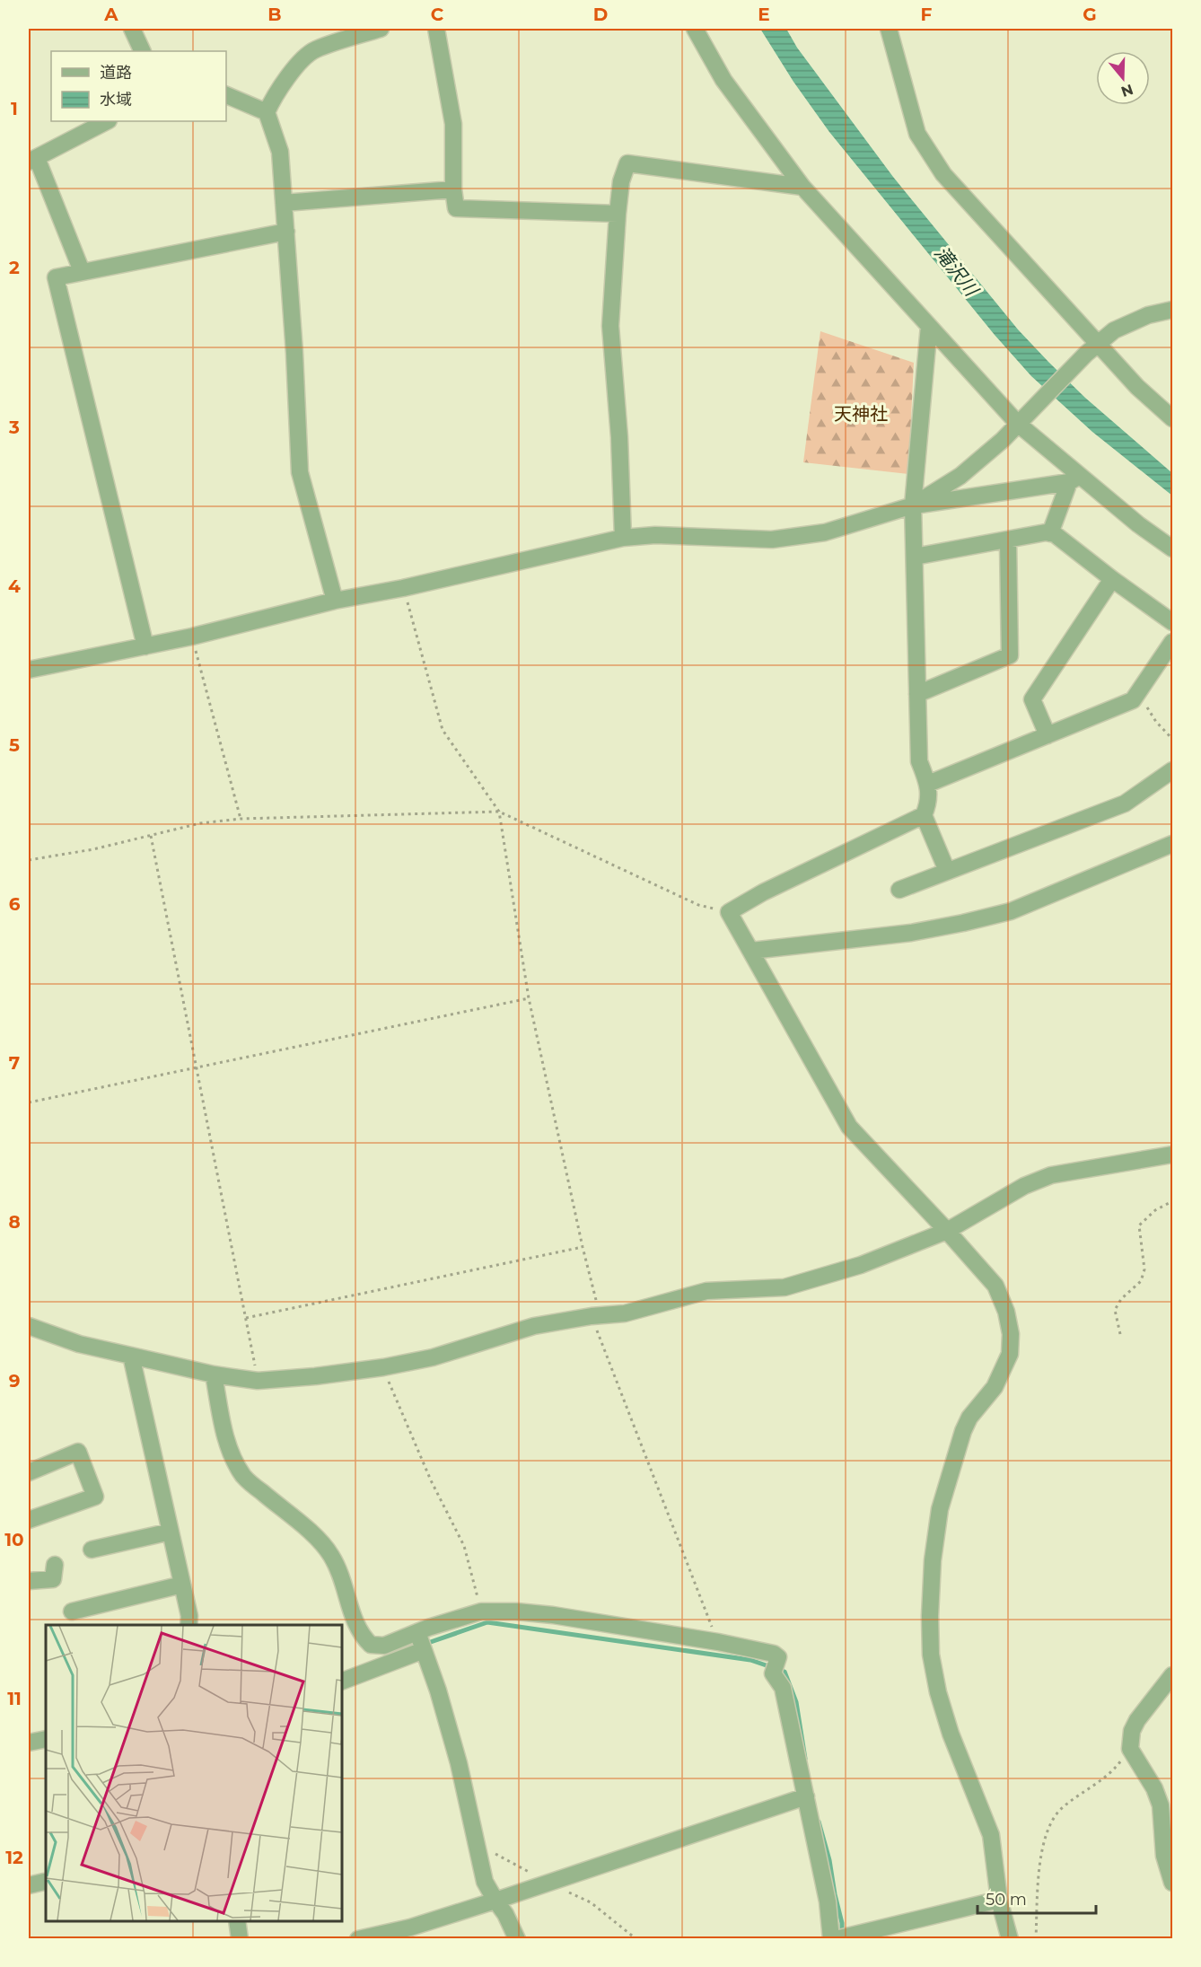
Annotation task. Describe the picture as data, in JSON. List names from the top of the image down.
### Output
{
  "water": ["滝沢川"],
  "parks": ["天神社"],
  "legend": ["道路", "水域"],
  "scale_bar": "50 m",
  "north": "bottom",
  "grid": {
    "columns": [
      "A",
      "B",
      "C",
      "D",
      "E",
      "F",
      "G"
    ],
    "rows": [
      "1",
      "2",
      "3",
      "4",
      "5",
      "6",
      "7",
      "8",
      "9",
      "10",
      "11",
      "12"
    ]
  }
}
